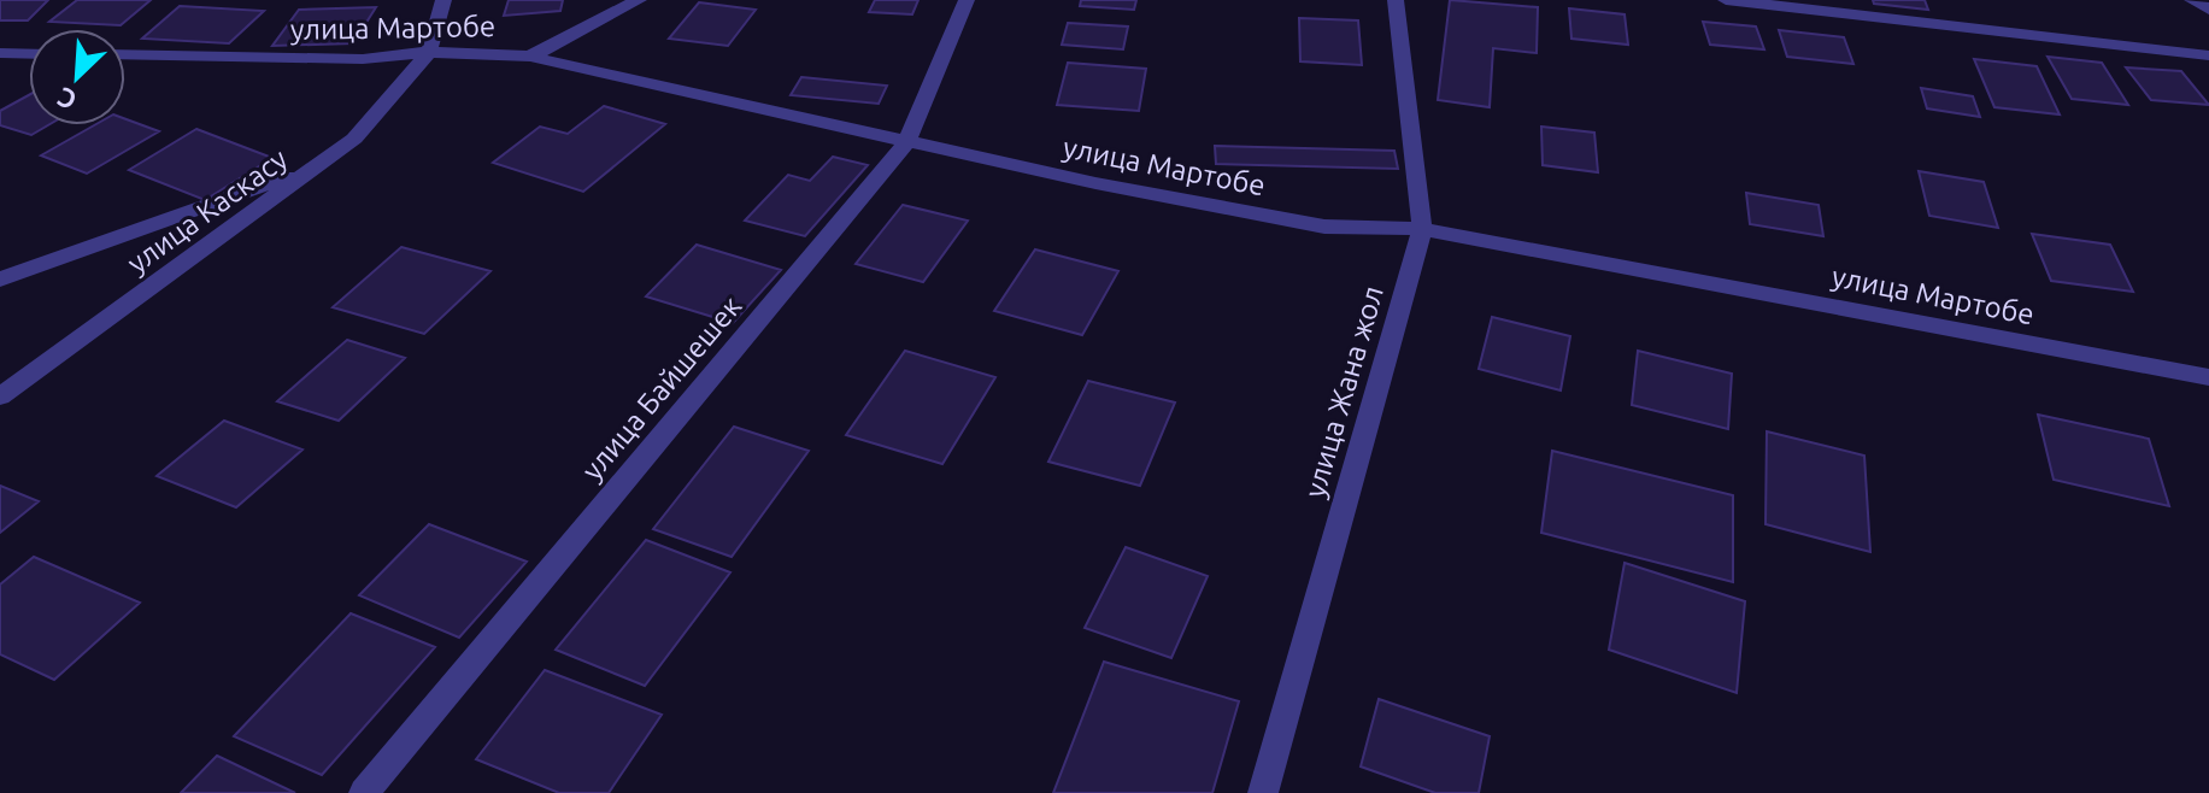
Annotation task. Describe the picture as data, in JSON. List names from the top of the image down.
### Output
{
  "streets": {
    "street": [
      "улица Мартобе",
      "улица Каскасу",
      "улица Байшешек",
      "улица Жана жол"
    ]
  },
  "crossings": [
    ["улица Мартобе", "улица Каскасу"],
    ["улица Мартобе", "улица Байшешек"],
    ["улица Мартобе", "улица Жана жол"]
  ],
  "north": "bottom left"
}
